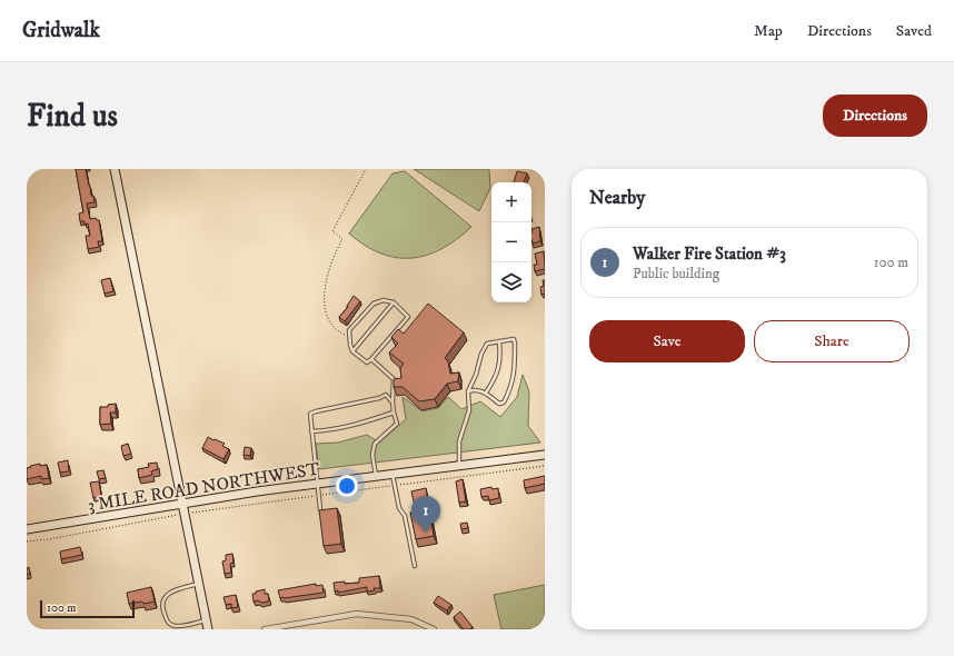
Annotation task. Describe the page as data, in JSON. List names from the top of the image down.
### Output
{
  "streets": {
    "main road": ["3 MILE ROAD NORTHWEST"]
  },
  "scale_bar": "100 m",
  "page": {
    "header": "Gridwalk",
    "nav": ["Map", "Directions", "Saved"],
    "buttons": [
      "Directions",
      ["Save", "Share"]
    ],
    "title": "Find us",
    "heading": "Nearby",
    "map_buttons": ["+", "−"],
    "list": [
      {
        "mark": "1",
        "name": "Walker Fire Station #3",
        "note": "Public building",
        "value": "100 m"
      }
    ],
    "pins": "1",
    "scale": "100 m"
  }
}
